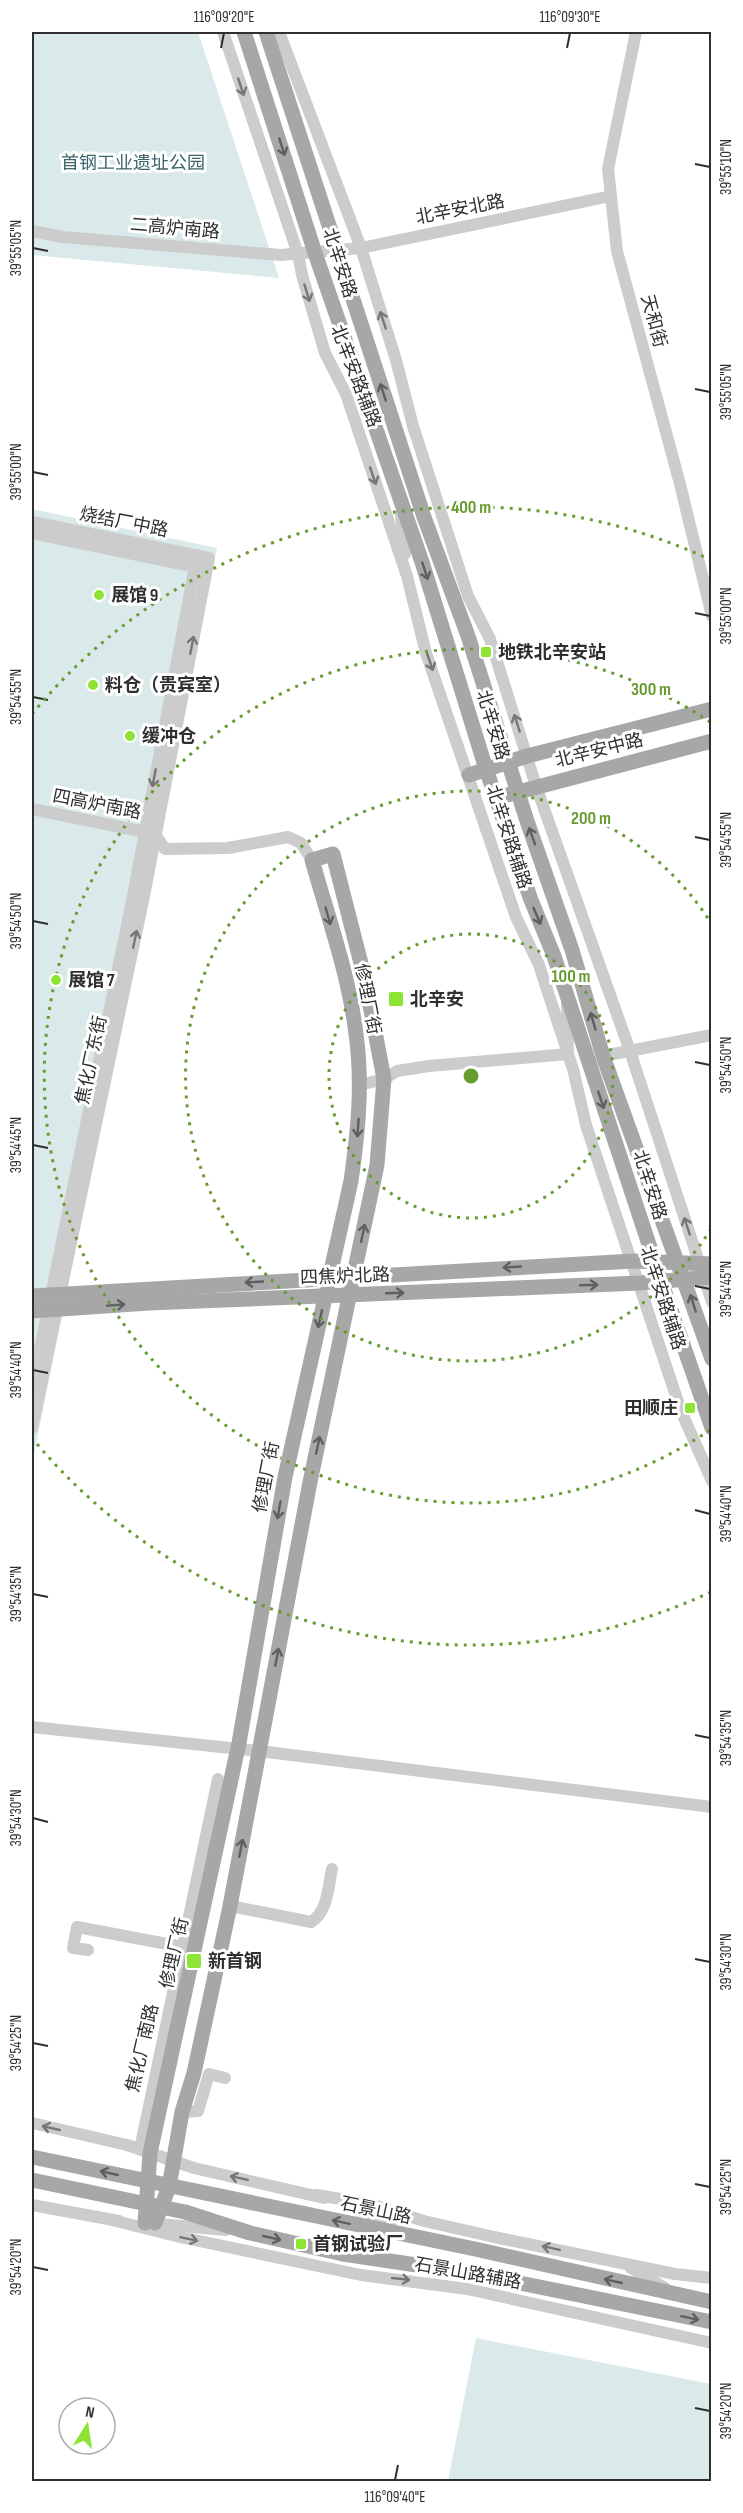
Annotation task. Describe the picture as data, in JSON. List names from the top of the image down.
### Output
{
  "streets": {
    "main road": [
      "北辛安路",
      "北辛安中路",
      "修理厂街",
      "四焦炉北路",
      "石景山路"
    ],
    "street": [
      "北辛安北路",
      "二高炉南路",
      "天和街",
      "北辛安路辅路",
      "烧结厂中路",
      "四高炉南路",
      "焦化厂东街",
      "焦化厂南路",
      "石景山路辅路"
    ]
  },
  "crossings": [
    ["北辛安北路", "二高炉南路"],
    ["北辛安北路", "北辛安路"],
    ["北辛安北路", "天和街"],
    ["北辛安北路", "北辛安路辅路"],
    ["二高炉南路", "北辛安路"],
    ["二高炉南路", "北辛安路辅路"],
    ["北辛安路", "北辛安路辅路"],
    ["北辛安路", "北辛安中路"],
    ["北辛安路", "四焦炉北路"],
    ["北辛安路辅路", "北辛安中路"],
    ["北辛安路辅路", "四焦炉北路"],
    ["烧结厂中路", "焦化厂东街"],
    ["四高炉南路", "焦化厂东街"],
    ["修理厂街", "四焦炉北路"],
    ["修理厂街", "焦化厂南路"],
    ["修理厂街", "石景山路"],
    ["焦化厂东街", "四焦炉北路"]
  ],
  "parks": ["首钢工业遗址公园"],
  "places": {
    "other": [
      "展馆 9",
      "料仓（贵宾室）",
      "缓冲仓",
      "展馆 7"
    ],
    "transit": [
      "地铁北辛安站",
      "北辛安",
      "田顺庄",
      "新首钢",
      "首钢试验厂"
    ]
  },
  "north": "top",
  "coordinates": [
    "116°09'20\"E",
    "116°09'30\"E",
    "39°55'10\"N",
    "39°55'05\"N",
    "39°55'00\"N",
    "39°54'55\"N",
    "39°54'50\"N",
    "39°54'45\"N",
    "39°54'40\"N",
    "39°54'35\"N",
    "39°54'30\"N",
    "39°54'25\"N",
    "39°54'20\"N",
    "116°09'40\"E"
  ],
  "rings": [
    "400 m",
    "300 m",
    "200 m",
    "100 m"
  ]
}
